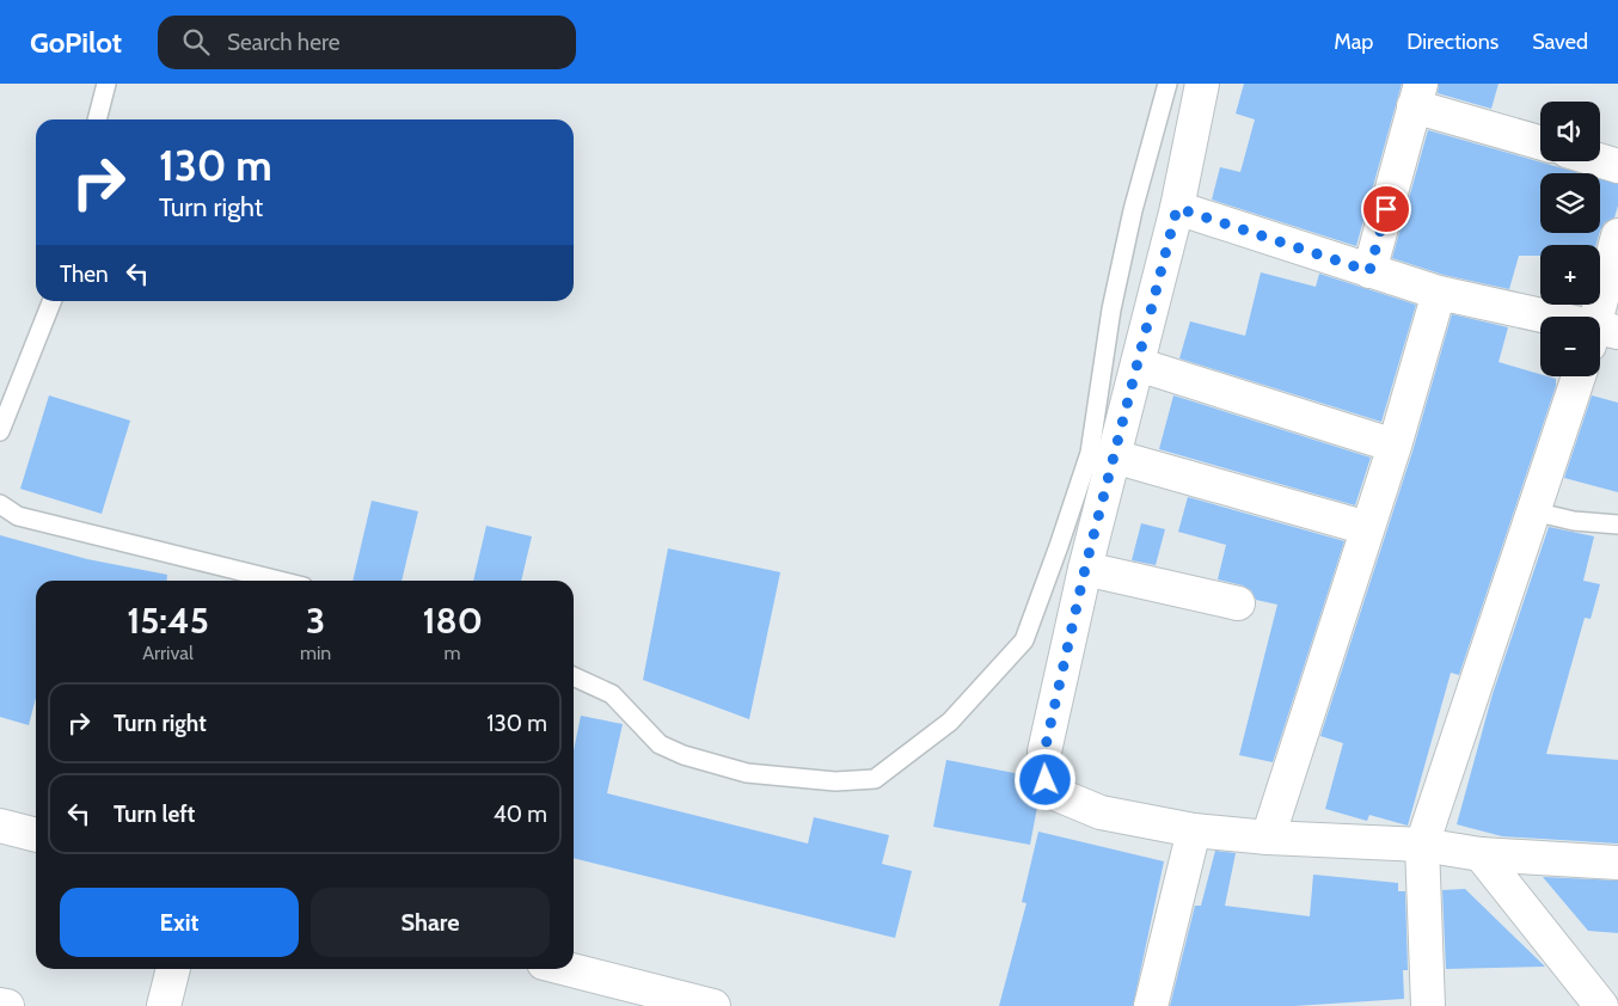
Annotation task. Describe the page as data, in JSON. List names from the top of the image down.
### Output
{
  "page": {
    "header": "GoPilot",
    "search": "Search here",
    "nav": ["Map", "Directions", "Saved"],
    "map_buttons": ["+", "−"],
    "turn": ["130 m", "Turn right"],
    "then": "Then",
    "eta": [
      "15:45",
      "Arrival",
      "3",
      "min",
      "180",
      "m"
    ],
    "list": [
      {
        "name": "Turn right",
        "value": "130 m"
      },
      {
        "name": "Turn left",
        "value": "40 m"
      }
    ],
    "buttons": ["Exit", "Share"]
  }
}
